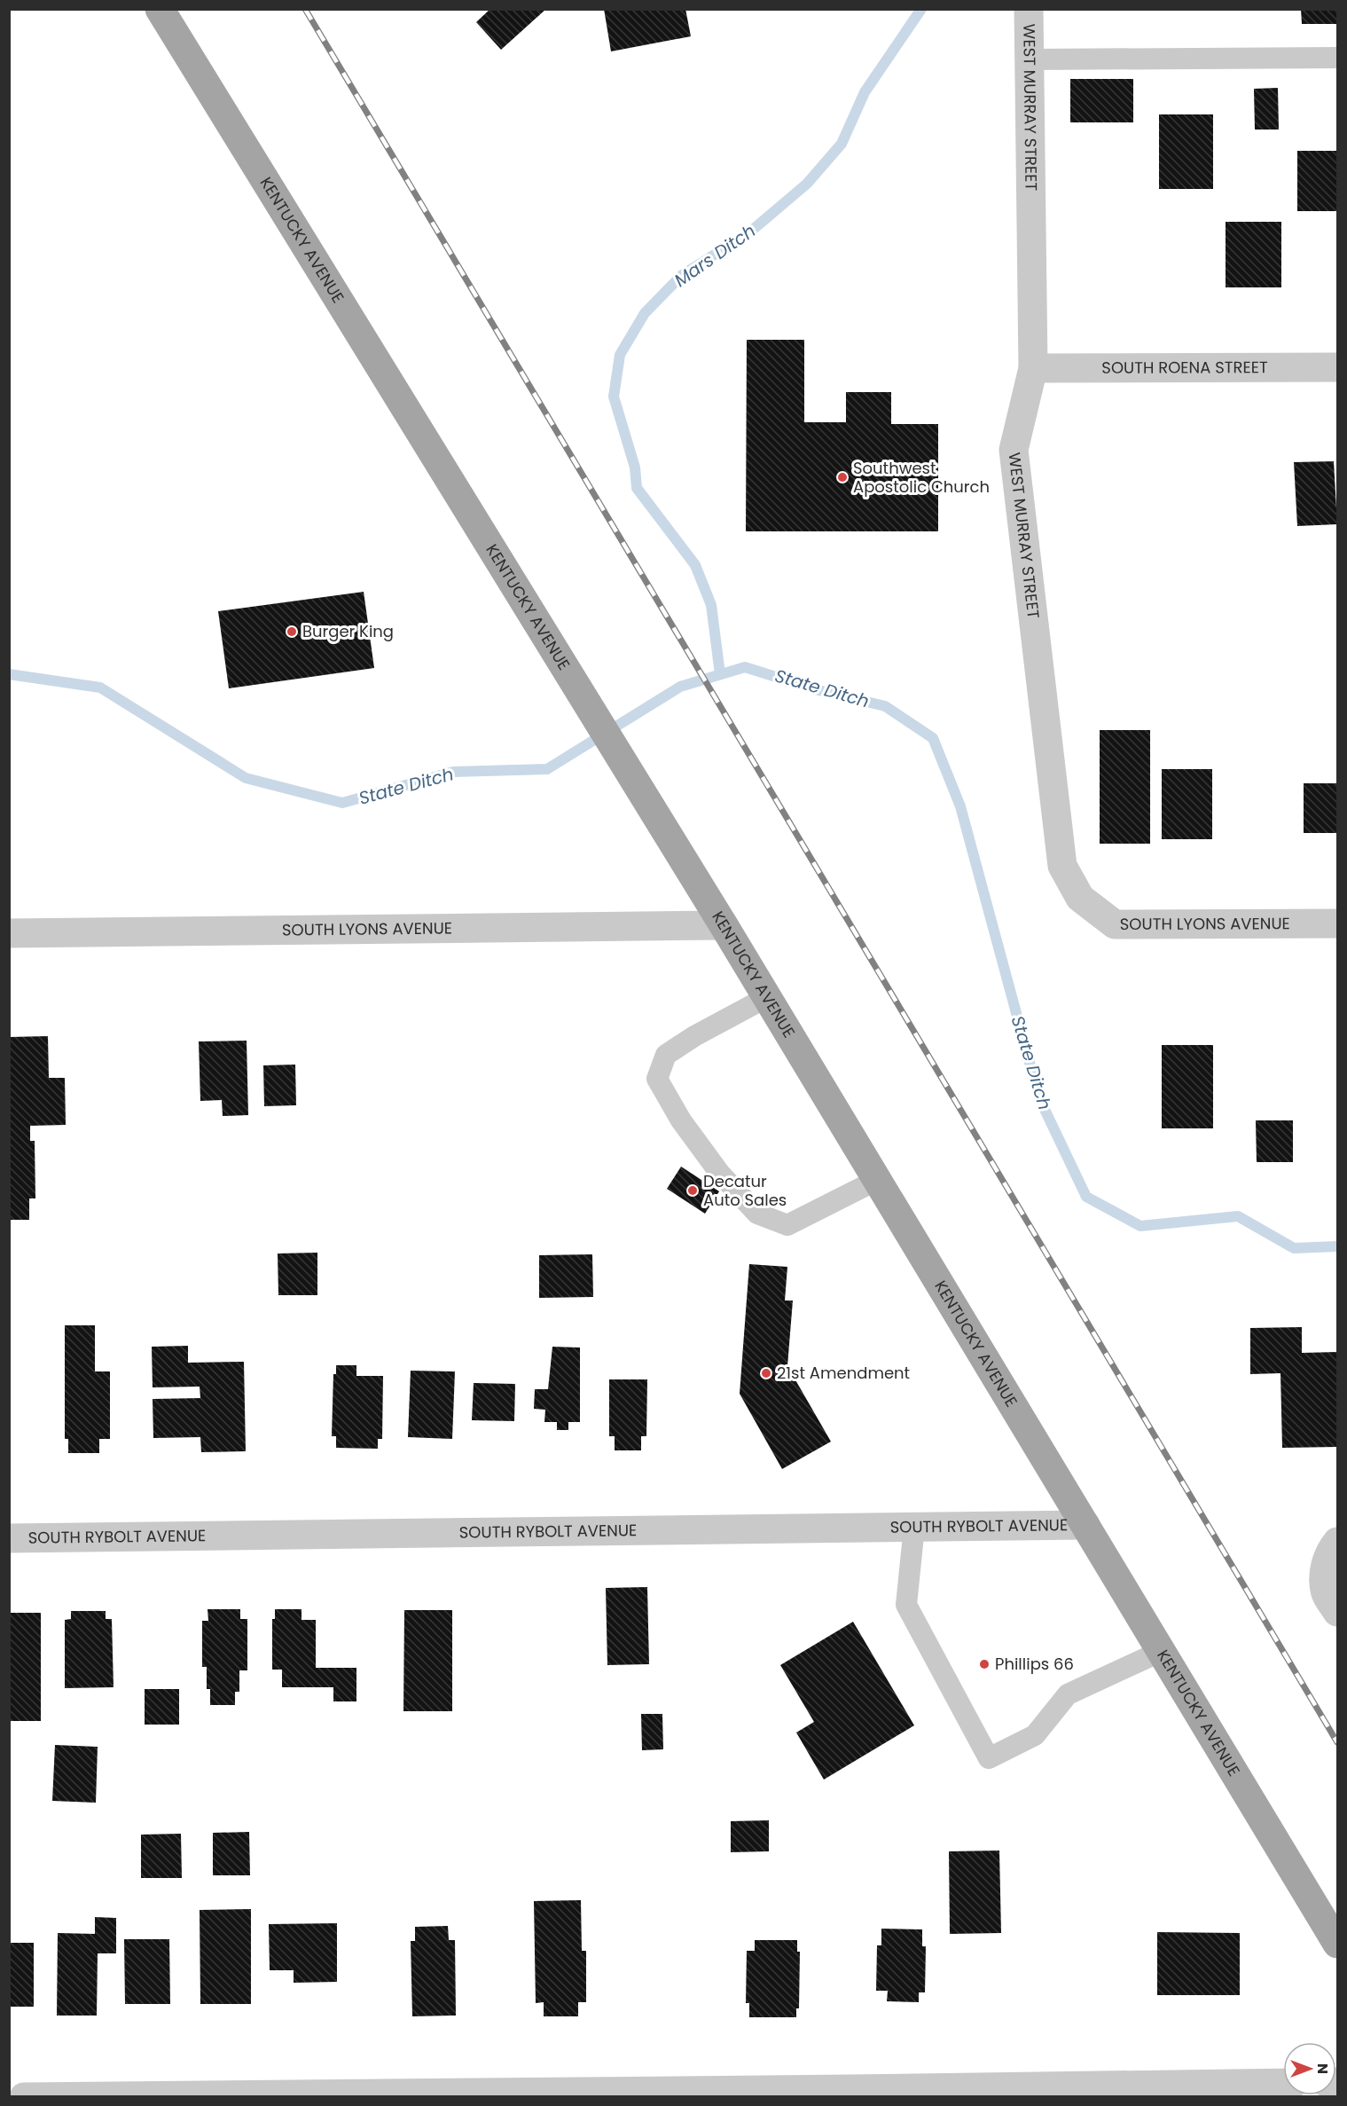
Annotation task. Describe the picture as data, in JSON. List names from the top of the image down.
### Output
{
  "streets": {
    "main road": ["KENTUCKY AVENUE"],
    "street": [
      "WEST MURRAY STREET",
      "SOUTH ROENA STREET",
      "SOUTH LYONS AVENUE",
      "SOUTH RYBOLT AVENUE"
    ]
  },
  "crossings": [
    ["WEST MURRAY STREET", "SOUTH ROENA STREET"],
    ["WEST MURRAY STREET", "SOUTH LYONS AVENUE"],
    ["KENTUCKY AVENUE", "SOUTH LYONS AVENUE"],
    ["KENTUCKY AVENUE", "SOUTH RYBOLT AVENUE"]
  ],
  "water": ["Mars Ditch", "State Ditch"],
  "places": [
    "Southwest Apostolic Church",
    "Burger King",
    "Decatur Auto Sales",
    "21st Amendment",
    "Phillips 66"
  ],
  "north": "right"
}
